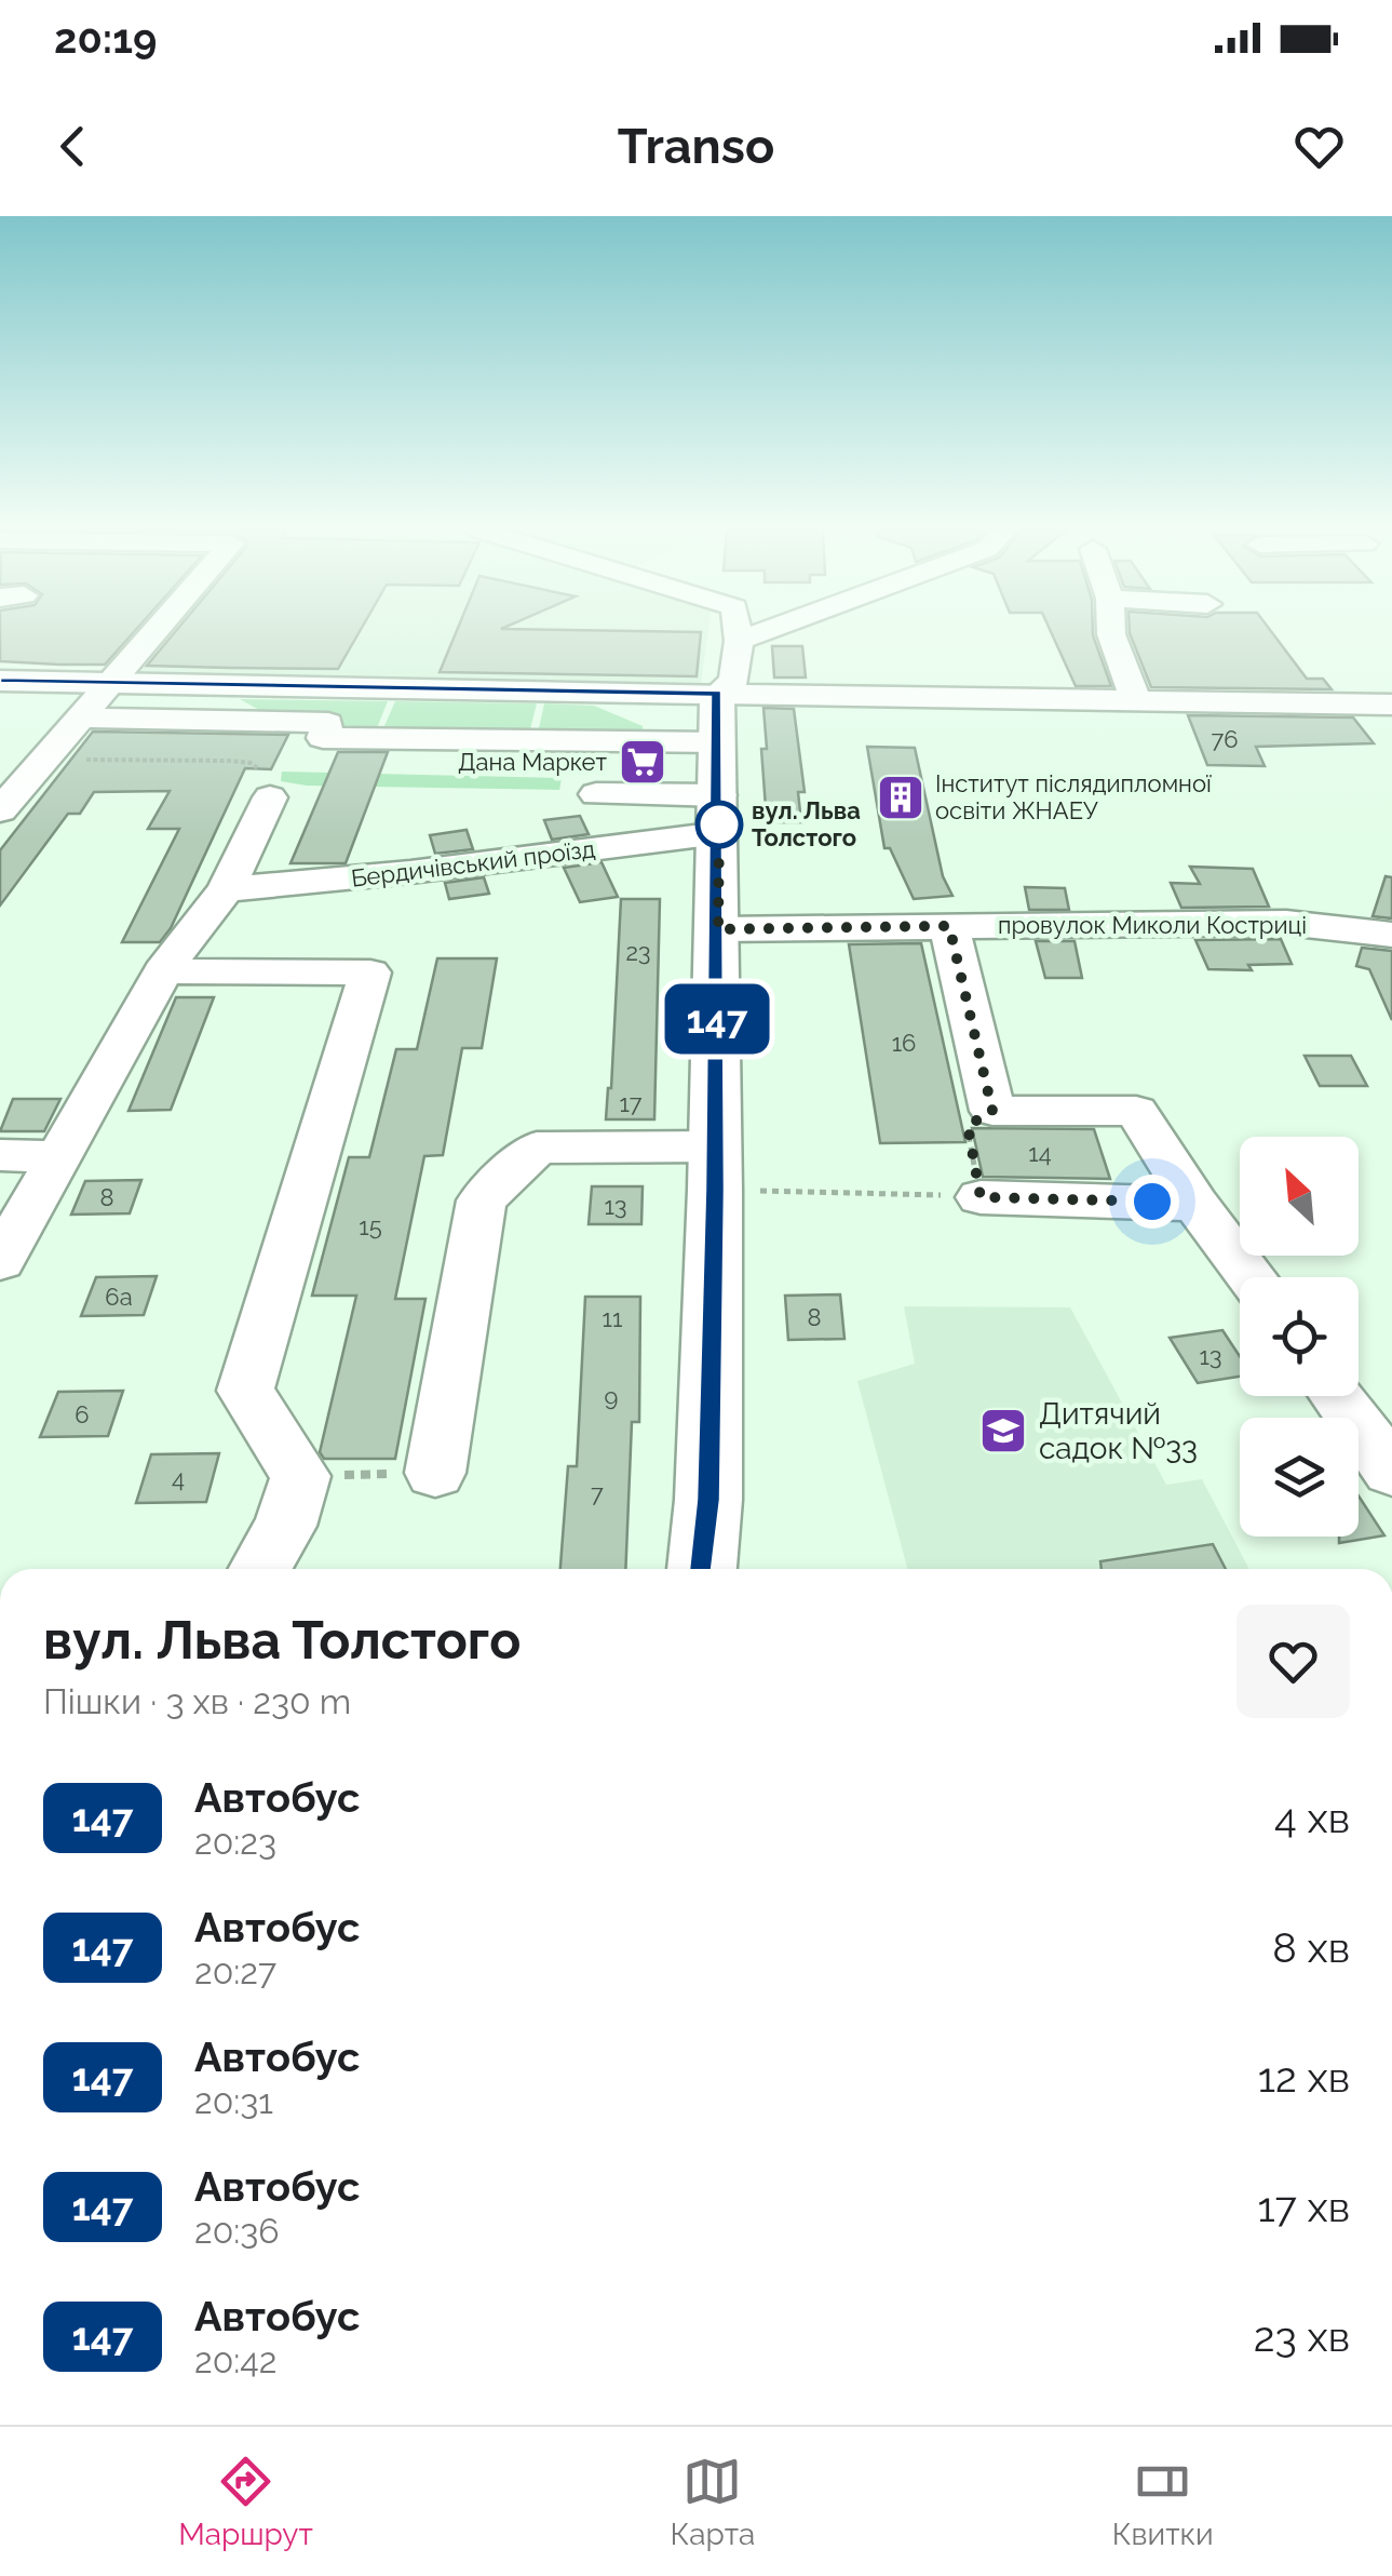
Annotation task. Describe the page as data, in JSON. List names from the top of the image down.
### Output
{
  "streets": {
    "street": ["Бердичівський проїзд", "провулок Миколи Костриці"]
  },
  "places": {
    "supermarket": ["Дана Маркет"],
    "building": ["Інститут післядипломної освіти ЖНАЕУ"],
    "other": ["вул. Льва Толстого"],
    "school or university": ["Дитячий садок №33"]
  },
  "lines": ["bus line 147"],
  "house_numbers": [
    "76",
    "23",
    "16",
    "17",
    "14",
    "8",
    "13",
    "15",
    "6а",
    "8",
    "11",
    "13",
    "9",
    "6",
    "4",
    "7"
  ],
  "north": "top left",
  "page": {
    "status": "20:19",
    "header": "Transo",
    "on_map": "147",
    "heading": ["вул. Льва Толстого", "Пішки · 3 хв · 230 m"],
    "list": [
      {
        "mark": "147",
        "name": "Автобус",
        "note": "20:23",
        "value": "4 хв"
      },
      {
        "mark": "147",
        "name": "Автобус",
        "note": "20:27",
        "value": "8 хв"
      },
      {
        "mark": "147",
        "name": "Автобус",
        "note": "20:31",
        "value": "12 хв"
      },
      {
        "mark": "147",
        "name": "Автобус",
        "note": "20:36",
        "value": "17 хв"
      },
      {
        "mark": "147",
        "name": "Автобус",
        "note": "20:42",
        "value": "23 хв"
      }
    ],
    "tabs": ["Маршрут", "Карта", "Квитки"]
  }
}
